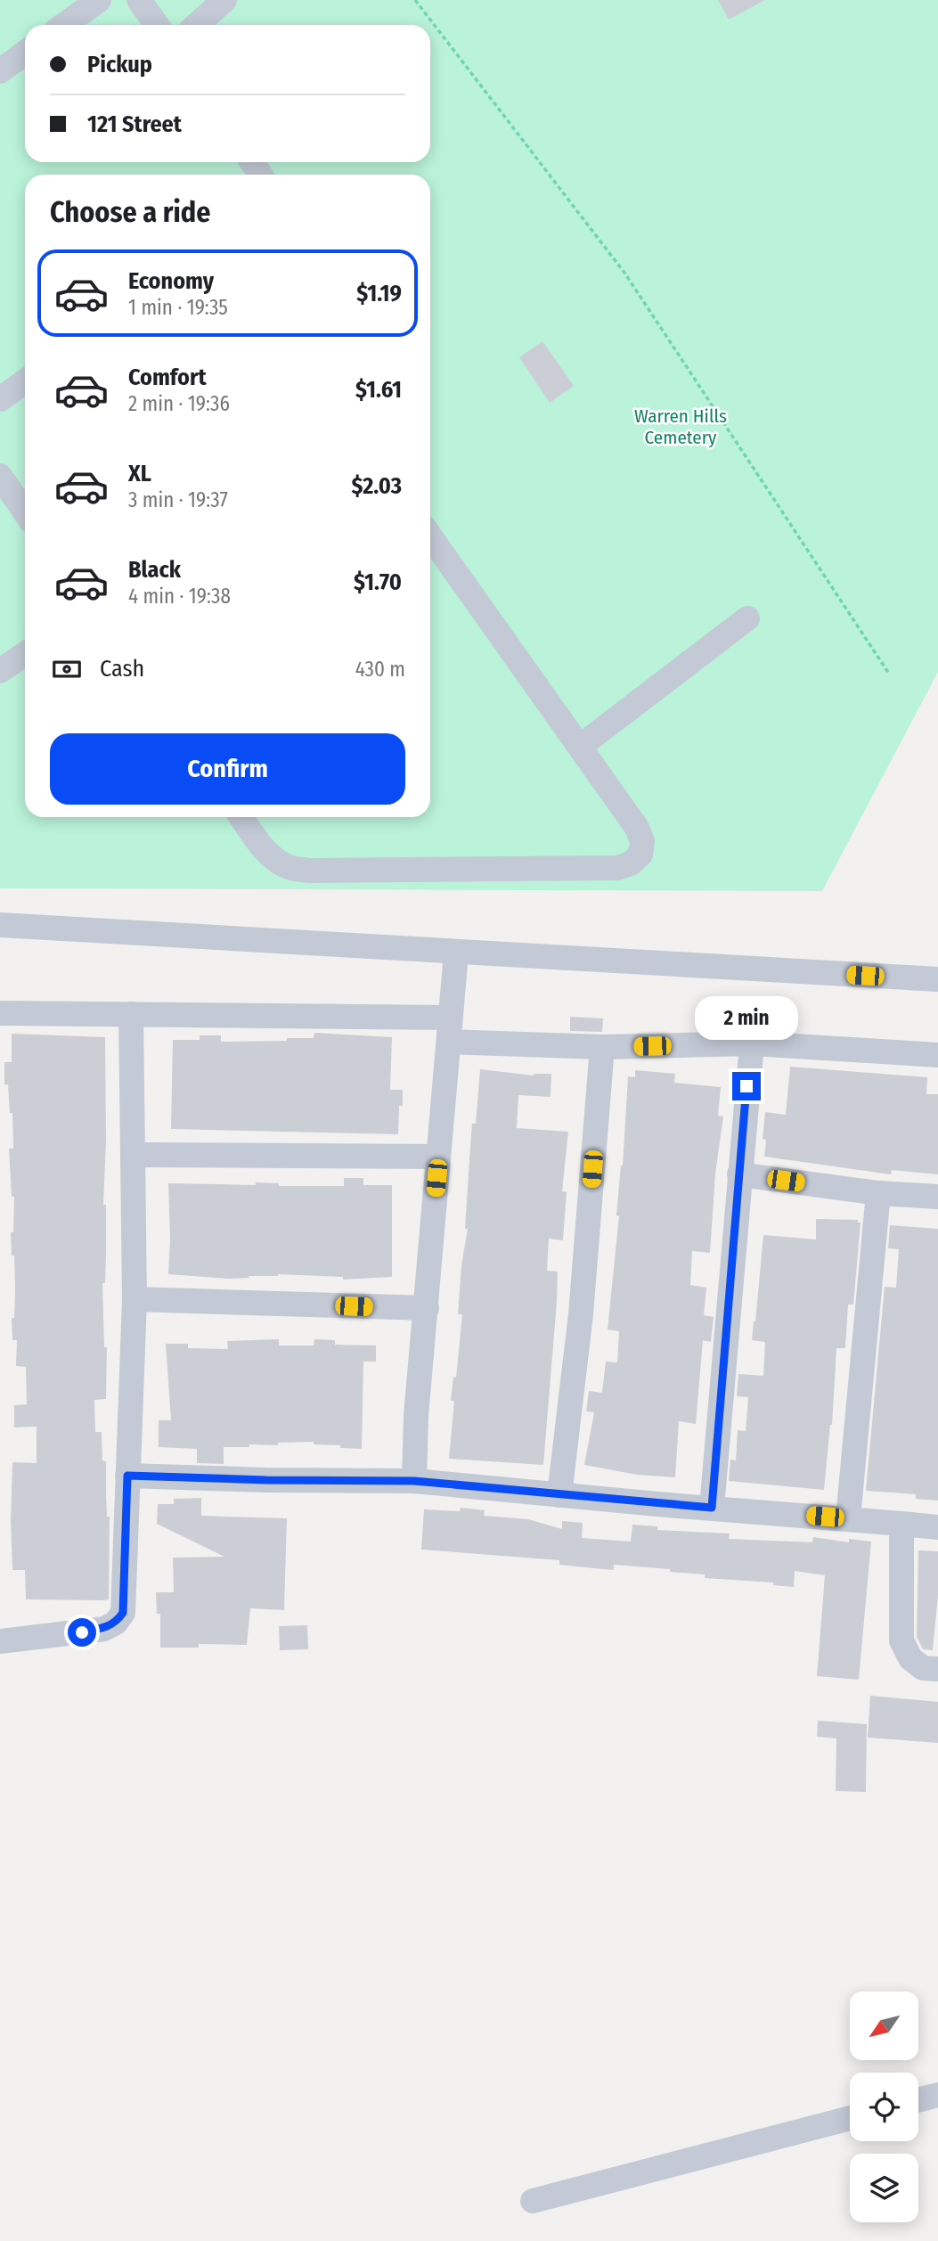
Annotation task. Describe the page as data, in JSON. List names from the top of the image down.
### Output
{
  "parks": ["Warren Hills Cemetery"],
  "north": "bottom left",
  "page": {
    "banner": ["Pickup", "121 Street"],
    "heading": "Choose a ride",
    "list": [
      {
        "name": "Economy",
        "note": "1 min · 19:35",
        "value": "$1.19"
      },
      {
        "name": "Comfort",
        "note": "2 min · 19:36",
        "value": "$1.61"
      },
      {
        "name": "XL",
        "note": "3 min · 19:37",
        "value": "$2.03"
      },
      {
        "name": "Black",
        "note": "4 min · 19:38",
        "value": "$1.70"
      }
    ],
    "pay": ["Cash", "430 m"],
    "buttons": "Confirm",
    "bubble": "2 min"
  }
}
